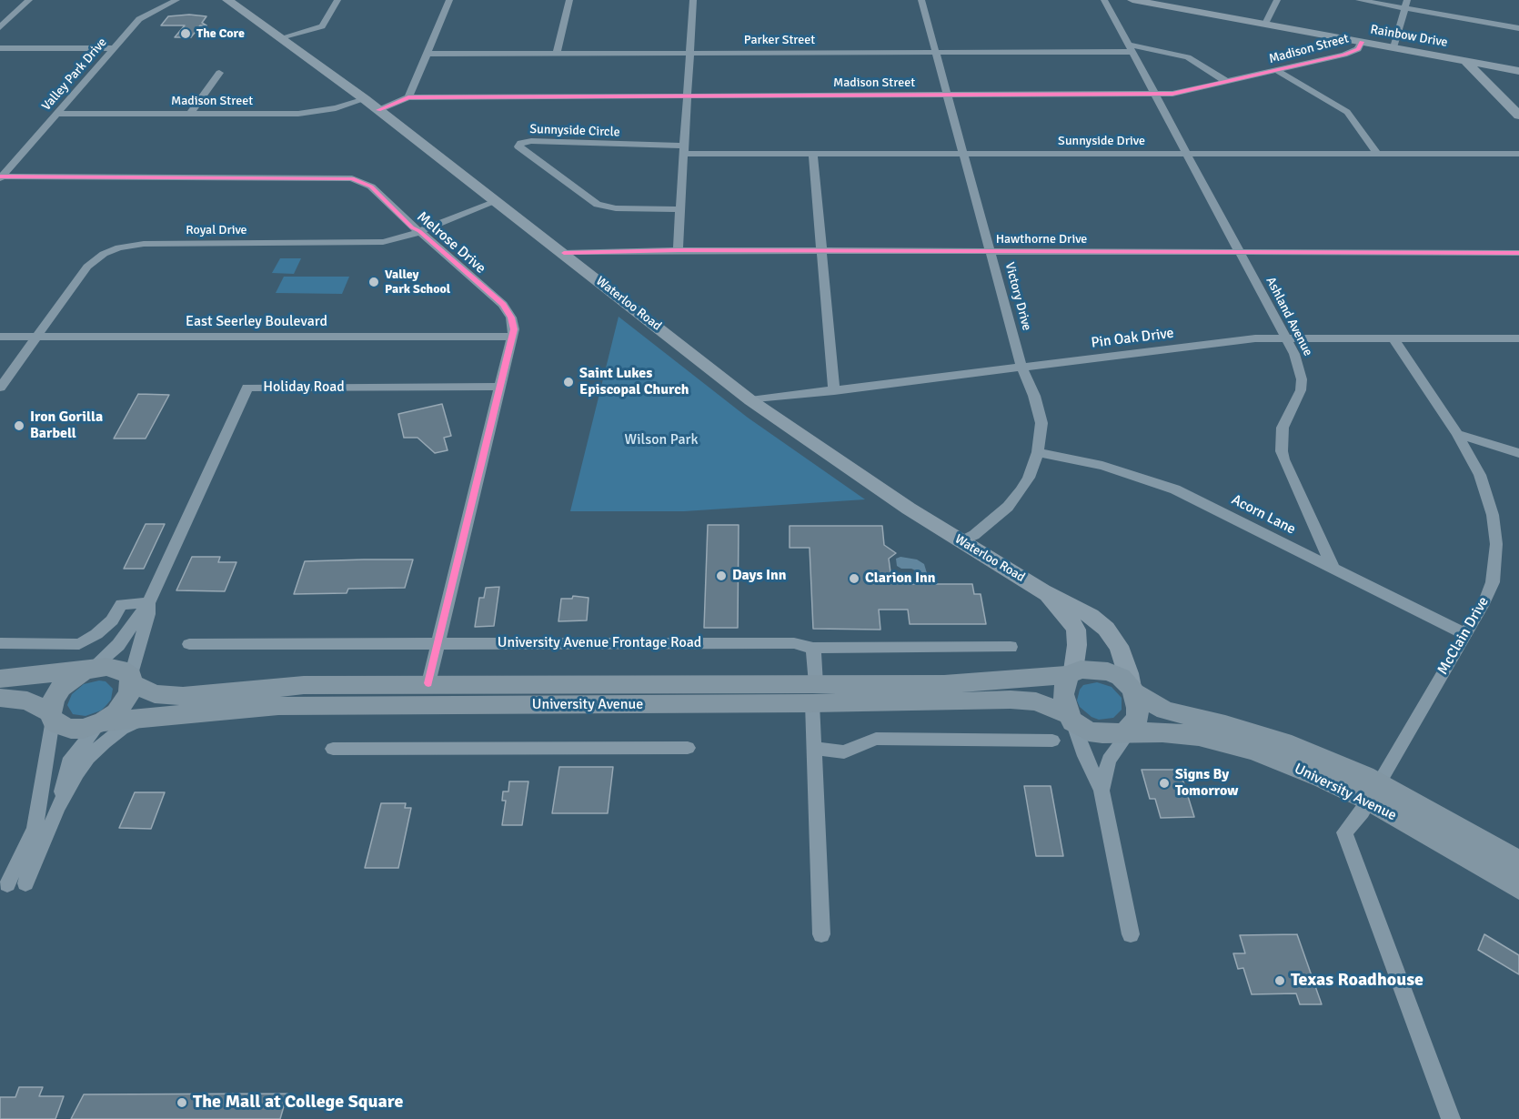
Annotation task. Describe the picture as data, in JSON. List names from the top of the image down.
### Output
{
  "streets": {
    "main road": ["Rainbow Drive", "Waterloo Road", "University Avenue"],
    "street": [
      "Parker Street",
      "Madison Street",
      "Valley Park Drive",
      "Sunnyside Circle",
      "Sunnyside Drive",
      "Royal Drive",
      "Hawthorne Drive",
      "Melrose Drive",
      "Victory Drive",
      "Ashland Avenue",
      "East Seerley Boulevard",
      "Pin Oak Drive",
      "Holiday Road",
      "Acorn Lane",
      "McClain Drive",
      "University Avenue Frontage Road"
    ]
  },
  "crossings": [
    ["Rainbow Drive", "Madison Street"],
    ["Parker Street", "Madison Street"],
    ["Parker Street", "Victory Drive"],
    ["Parker Street", "Ashland Avenue"],
    ["Madison Street", "Valley Park Drive"],
    ["Madison Street", "Victory Drive"],
    ["Madison Street", "Waterloo Road"],
    ["Madison Street", "Ashland Avenue"],
    ["Valley Park Drive", "Melrose Drive"],
    ["Sunnyside Circle", "Sunnyside Drive"],
    ["Sunnyside Drive", "Victory Drive"],
    ["Sunnyside Drive", "Ashland Avenue"],
    ["Royal Drive", "Melrose Drive"],
    ["Royal Drive", "Waterloo Road"],
    ["Royal Drive", "East Seerley Boulevard"],
    ["Hawthorne Drive", "Victory Drive"],
    ["Hawthorne Drive", "Waterloo Road"],
    ["Hawthorne Drive", "Ashland Avenue"],
    ["Melrose Drive", "East Seerley Boulevard"],
    ["Melrose Drive", "Holiday Road"],
    ["Melrose Drive", "University Avenue Frontage Road"],
    ["Melrose Drive", "University Avenue"],
    ["Victory Drive", "Waterloo Road"],
    ["Victory Drive", "Pin Oak Drive"],
    ["Victory Drive", "Acorn Lane"],
    ["Waterloo Road", "Pin Oak Drive"],
    ["Waterloo Road", "University Avenue"],
    ["Ashland Avenue", "Pin Oak Drive"],
    ["Ashland Avenue", "Acorn Lane"],
    ["Pin Oak Drive", "McClain Drive"],
    ["Holiday Road", "University Avenue"],
    ["Acorn Lane", "McClain Drive"],
    ["McClain Drive", "University Avenue"]
  ],
  "parks": ["Wilson Park"],
  "places": [
    "The Core",
    "Valley Park School",
    "Saint Lukes Episcopal Church",
    "Iron Gorilla Barbell",
    "Days Inn",
    "Clarion Inn",
    "Signs By Tomorrow",
    "Texas Roadhouse",
    "The Mall at College Square"
  ]
}
